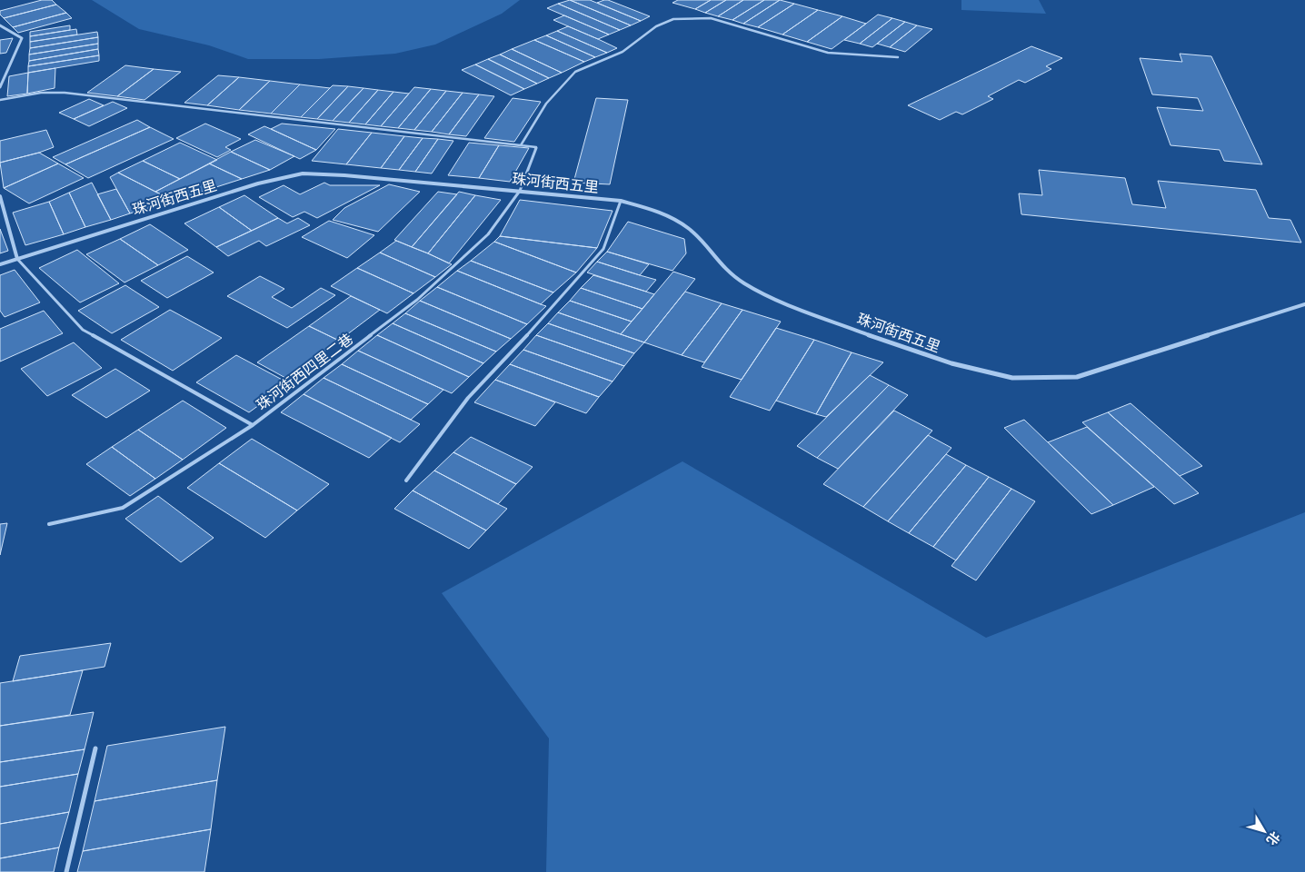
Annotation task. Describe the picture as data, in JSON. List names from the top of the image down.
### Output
{
  "streets": {
    "street": ["珠河街西五里"],
    "lane": ["珠河街西四里二巷"]
  },
  "crossings": [
    ["珠河街西五里", "珠河街西四里二巷"]
  ],
  "north": "bottom right"
}
